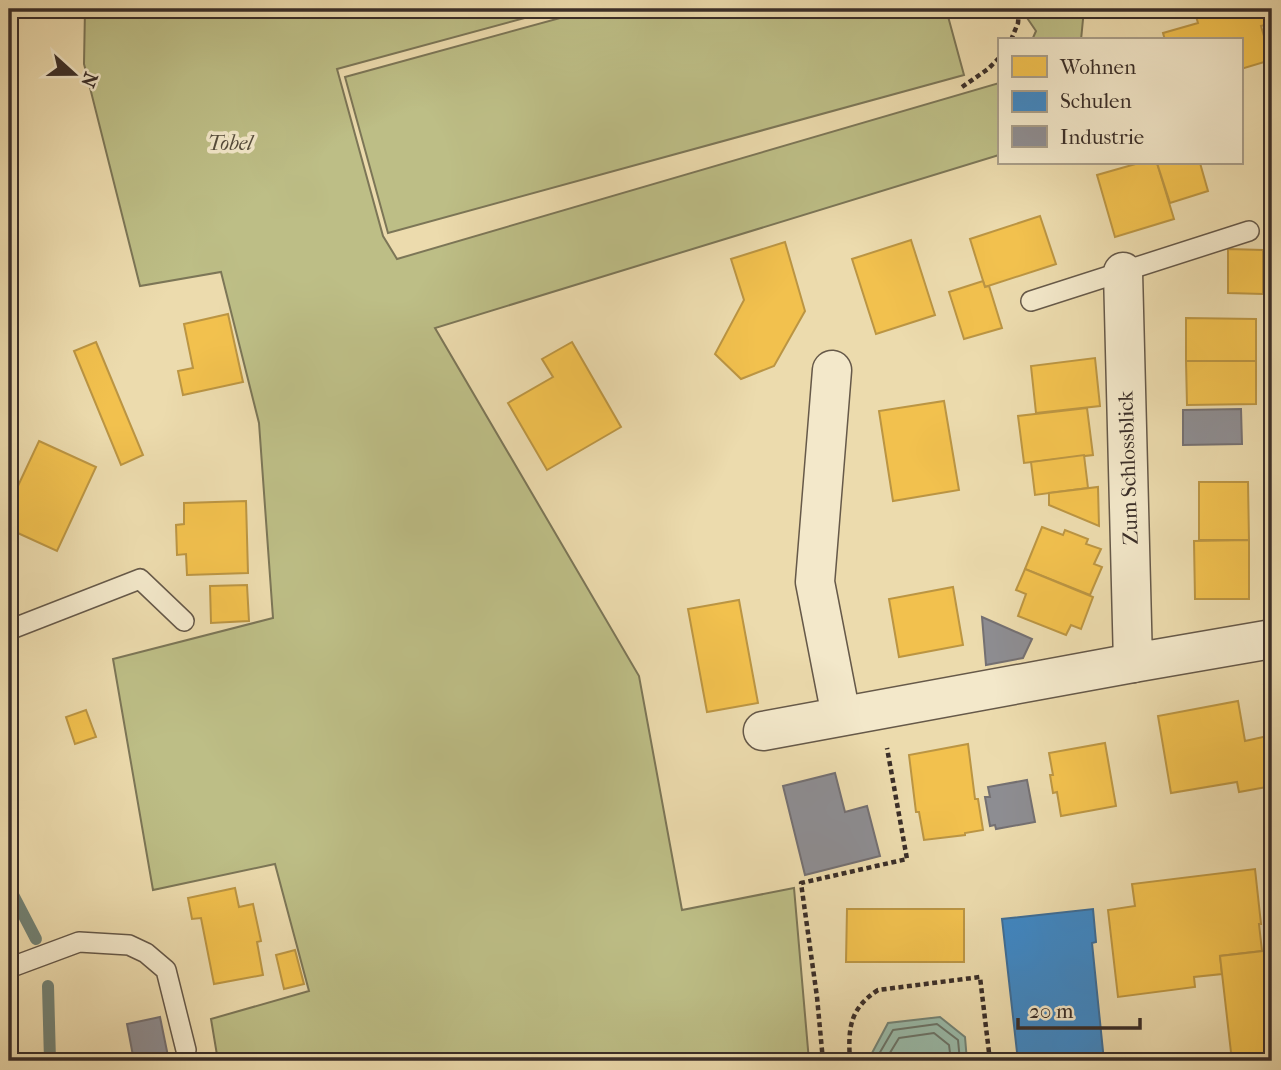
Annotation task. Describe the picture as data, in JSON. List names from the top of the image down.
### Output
{
  "streets": {
    "street": ["Zum Schlossblick"]
  },
  "parks": ["Tobel"],
  "legend": ["Wohnen", "Schulen", "Industrie"],
  "scale_bar": "20 m",
  "north": "right"
}
